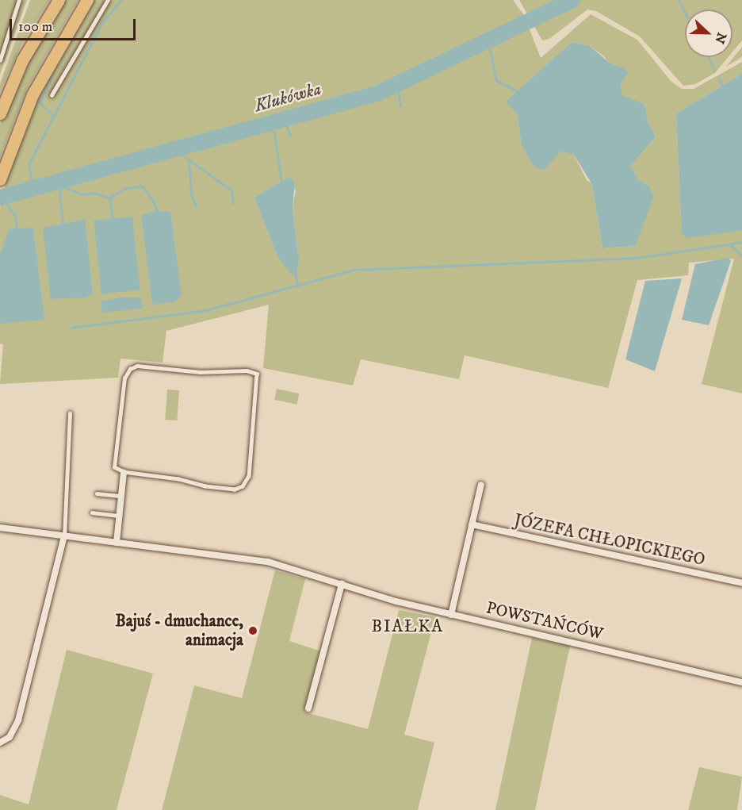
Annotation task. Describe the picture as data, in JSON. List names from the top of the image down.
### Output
{
  "streets": {
    "street": ["JÓZEFA CHŁOPICKIEGO", "POWSTAŃCÓW"]
  },
  "districts": ["BIAŁKA"],
  "water": ["Klukówka"],
  "places": ["Bajuś - dmuchance, animacja"],
  "scale_bar": "100 m",
  "north": "right"
}
